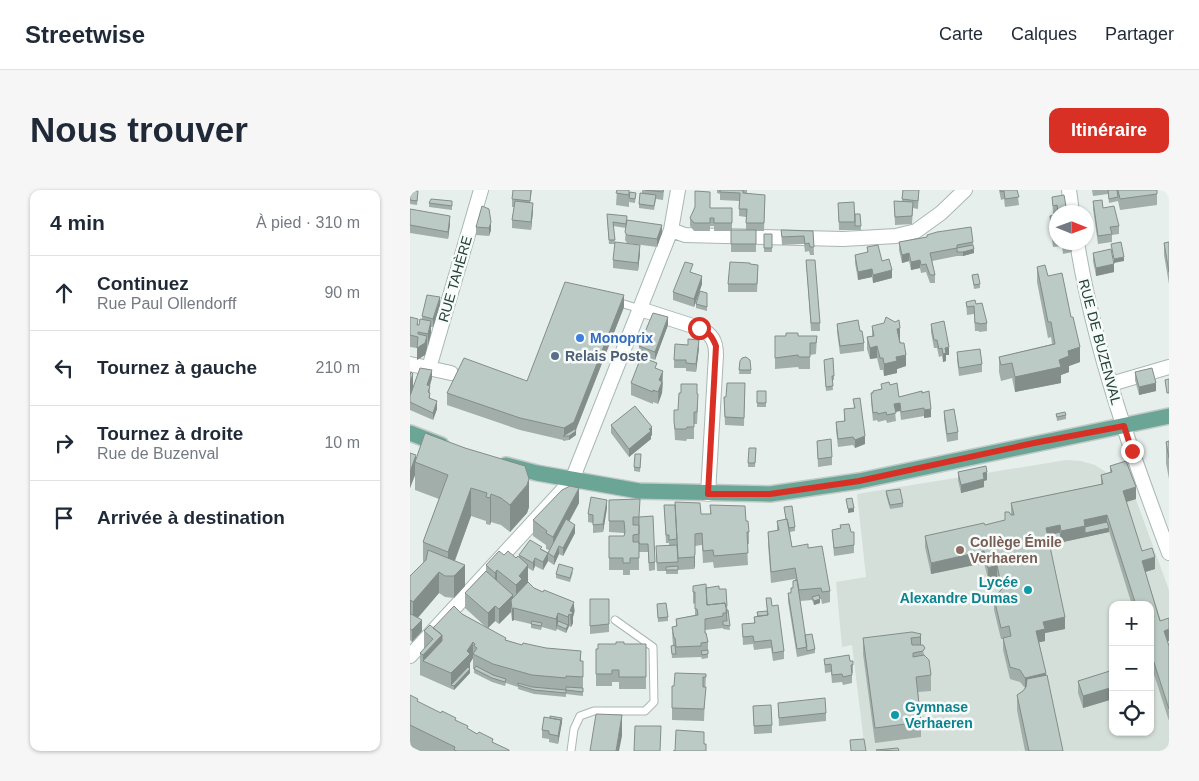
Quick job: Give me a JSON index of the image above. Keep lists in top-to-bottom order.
{
  "streets": {
    "street": ["RUE TAHÈRE", "RUE DE BUZENVAL"]
  },
  "places": [
    "Monoprix",
    "Relais Poste",
    "Collège Émile Verhaeren",
    "Lycée Alexandre Dumas",
    "Gymnase Verhaeren"
  ],
  "north": "right",
  "page": {
    "header": "Streetwise",
    "nav": ["Carte", "Calques", "Partager"],
    "buttons": "Itinéraire",
    "title": "Nous trouver",
    "heading": ["4 min", "À pied · 310 m"],
    "list": [
      ["Continuez", "Rue Paul Ollendorff", "90 m"],
      ["Tournez à gauche", "210 m"],
      ["Tournez à droite", "Rue de Buzenval", "10 m"],
      "Arrivée à destination"
    ],
    "map_buttons": ["+", "−"]
  }
}
